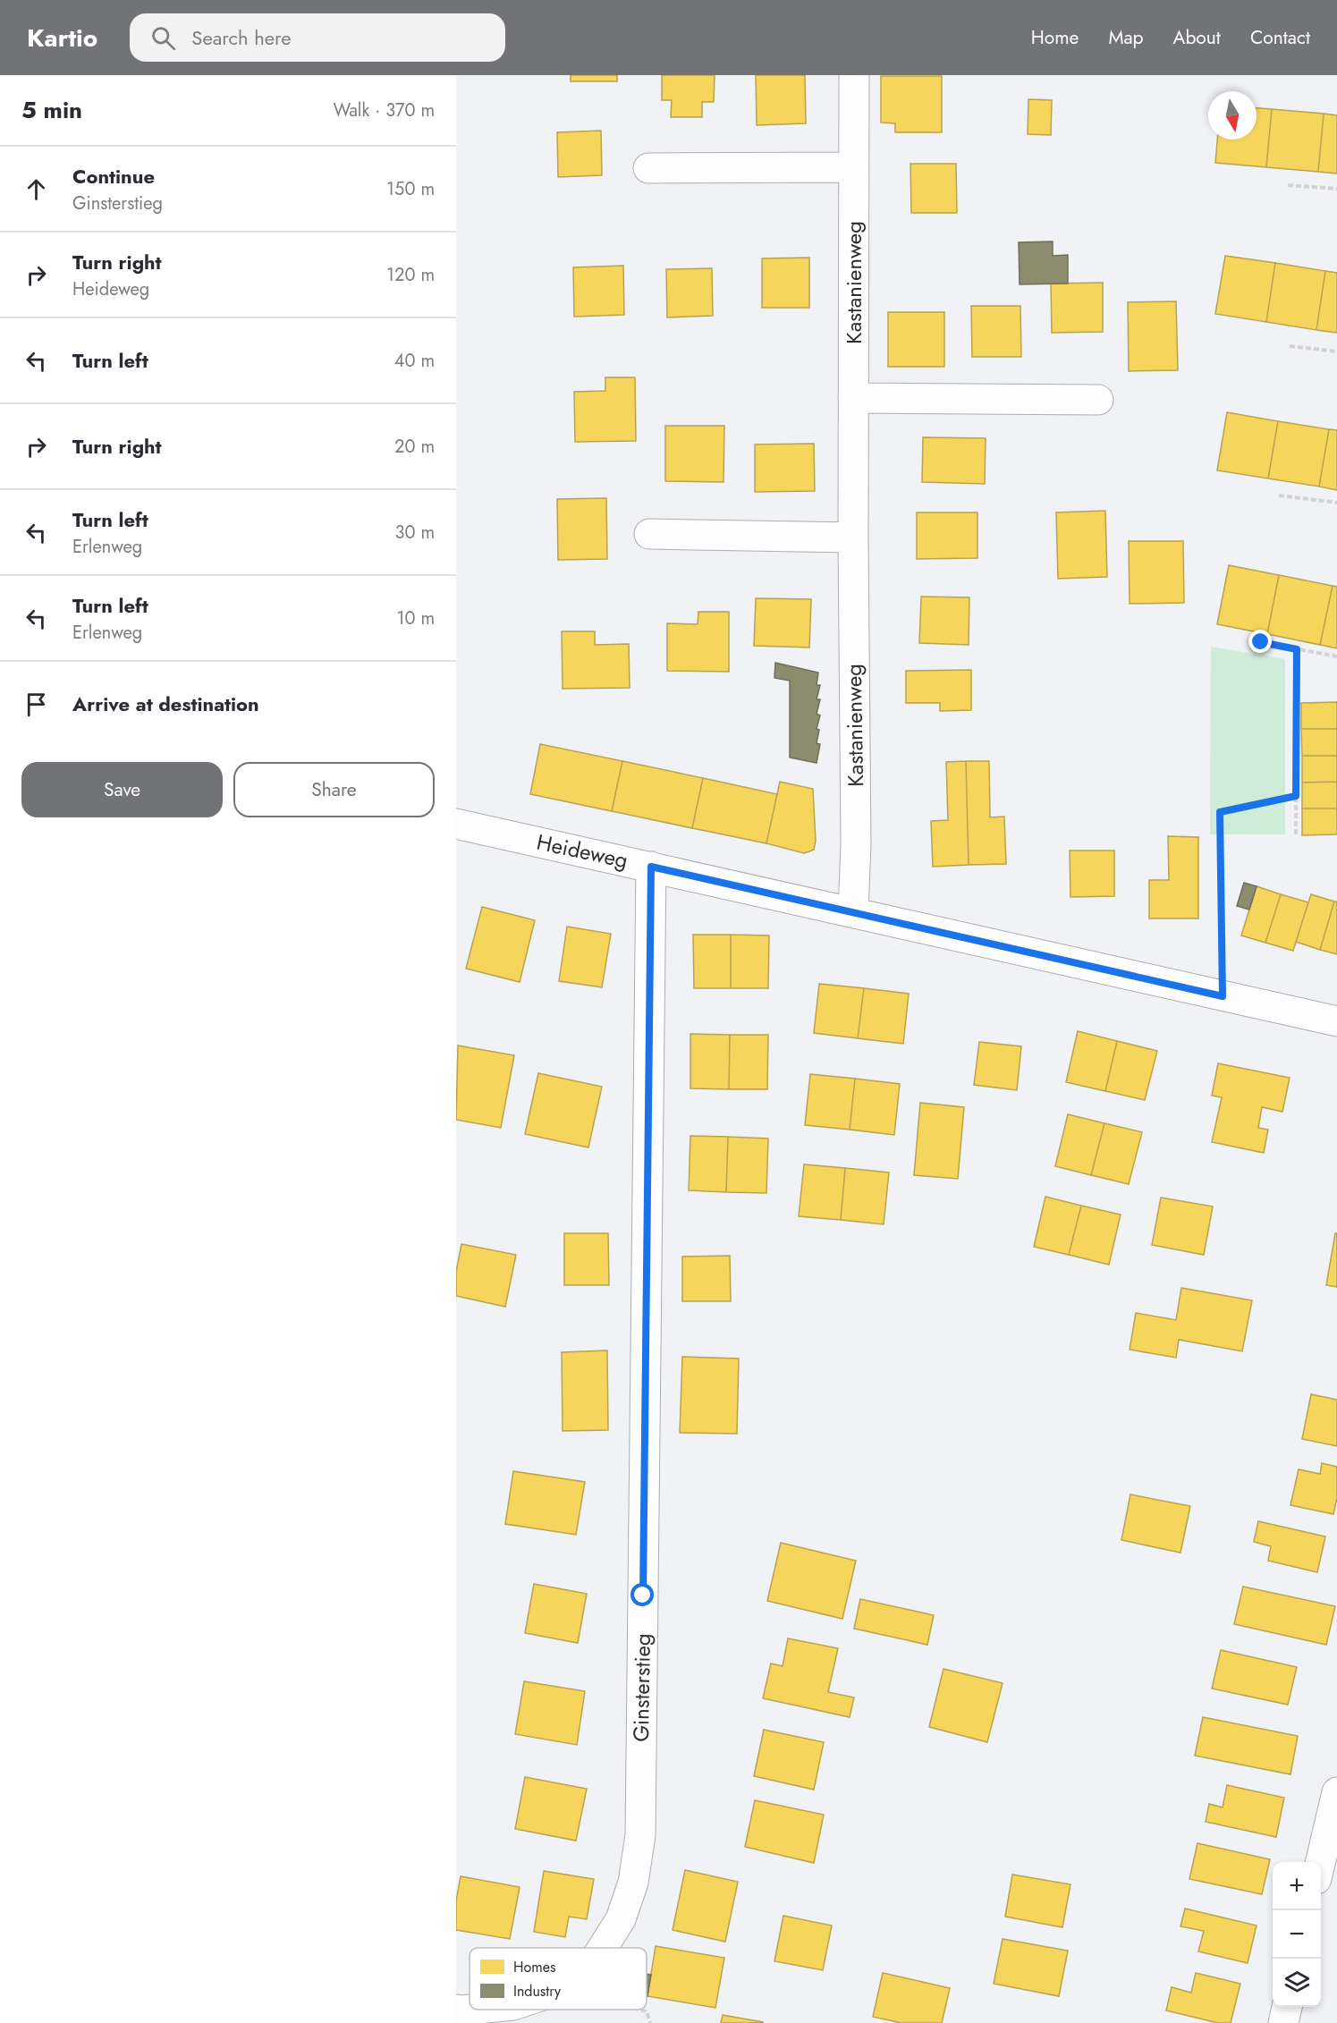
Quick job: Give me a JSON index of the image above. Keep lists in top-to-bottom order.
{
  "streets": {
    "street": ["Kastanienweg", "Heideweg", "Ginsterstieg"]
  },
  "crossings": [
    ["Kastanienweg", "Heideweg"],
    ["Heideweg", "Ginsterstieg"]
  ],
  "legend": ["Homes", "Industry"],
  "north": "bottom",
  "page": {
    "header": "Kartio",
    "search": "Search here",
    "nav": [
      "Home",
      "Map",
      "About",
      "Contact"
    ],
    "heading": ["5 min", "Walk · 370 m"],
    "list": [
      ["Continue", "Ginsterstieg", "150 m"],
      ["Turn right", "Heideweg", "120 m"],
      ["Turn left", "40 m"],
      ["Turn right", "20 m"],
      ["Turn left", "Erlenweg", "30 m"],
      ["Turn left", "Erlenweg", "10 m"],
      "Arrive at destination"
    ],
    "buttons": ["Save", "Share"],
    "map_buttons": ["+", "−"]
  }
}
